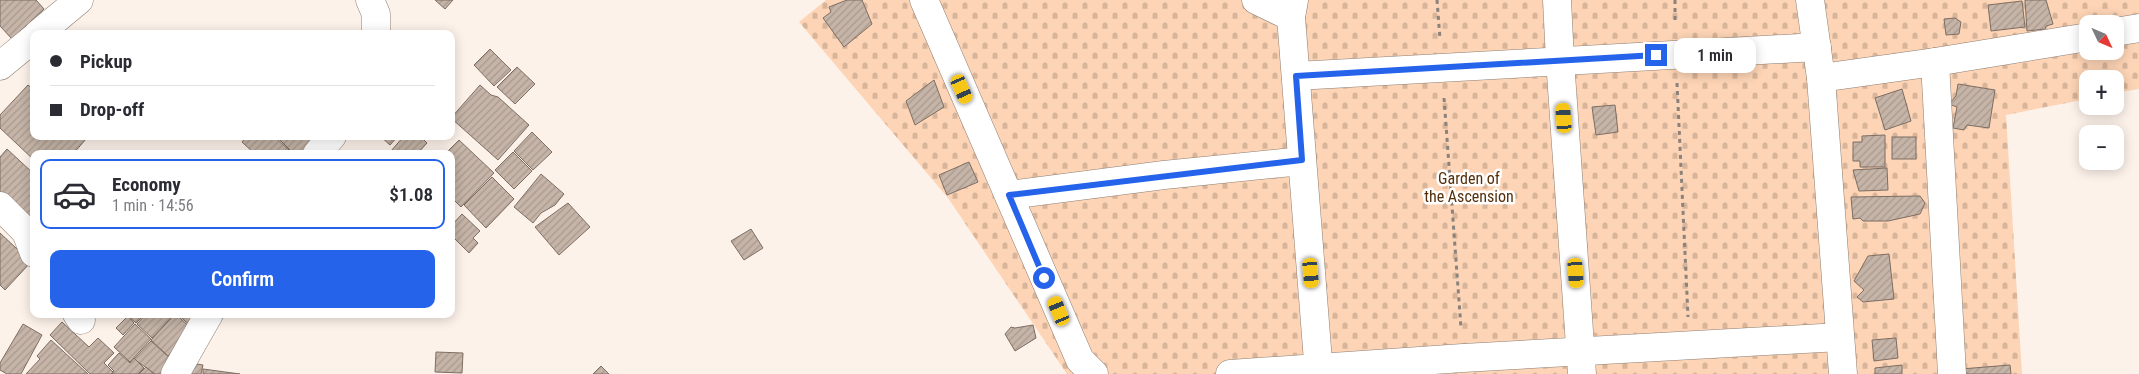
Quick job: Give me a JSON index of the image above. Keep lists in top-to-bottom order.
{
  "parks": ["Garden of the Ascension"],
  "north": "bottom right",
  "page": {
    "map_buttons": ["+", "−"],
    "banner": ["Pickup", "Drop-off"],
    "bubble": "1 min",
    "list": [
      {
        "name": "Economy",
        "note": "1 min · 14:56",
        "value": "$1.08"
      }
    ],
    "buttons": "Confirm"
  }
}
